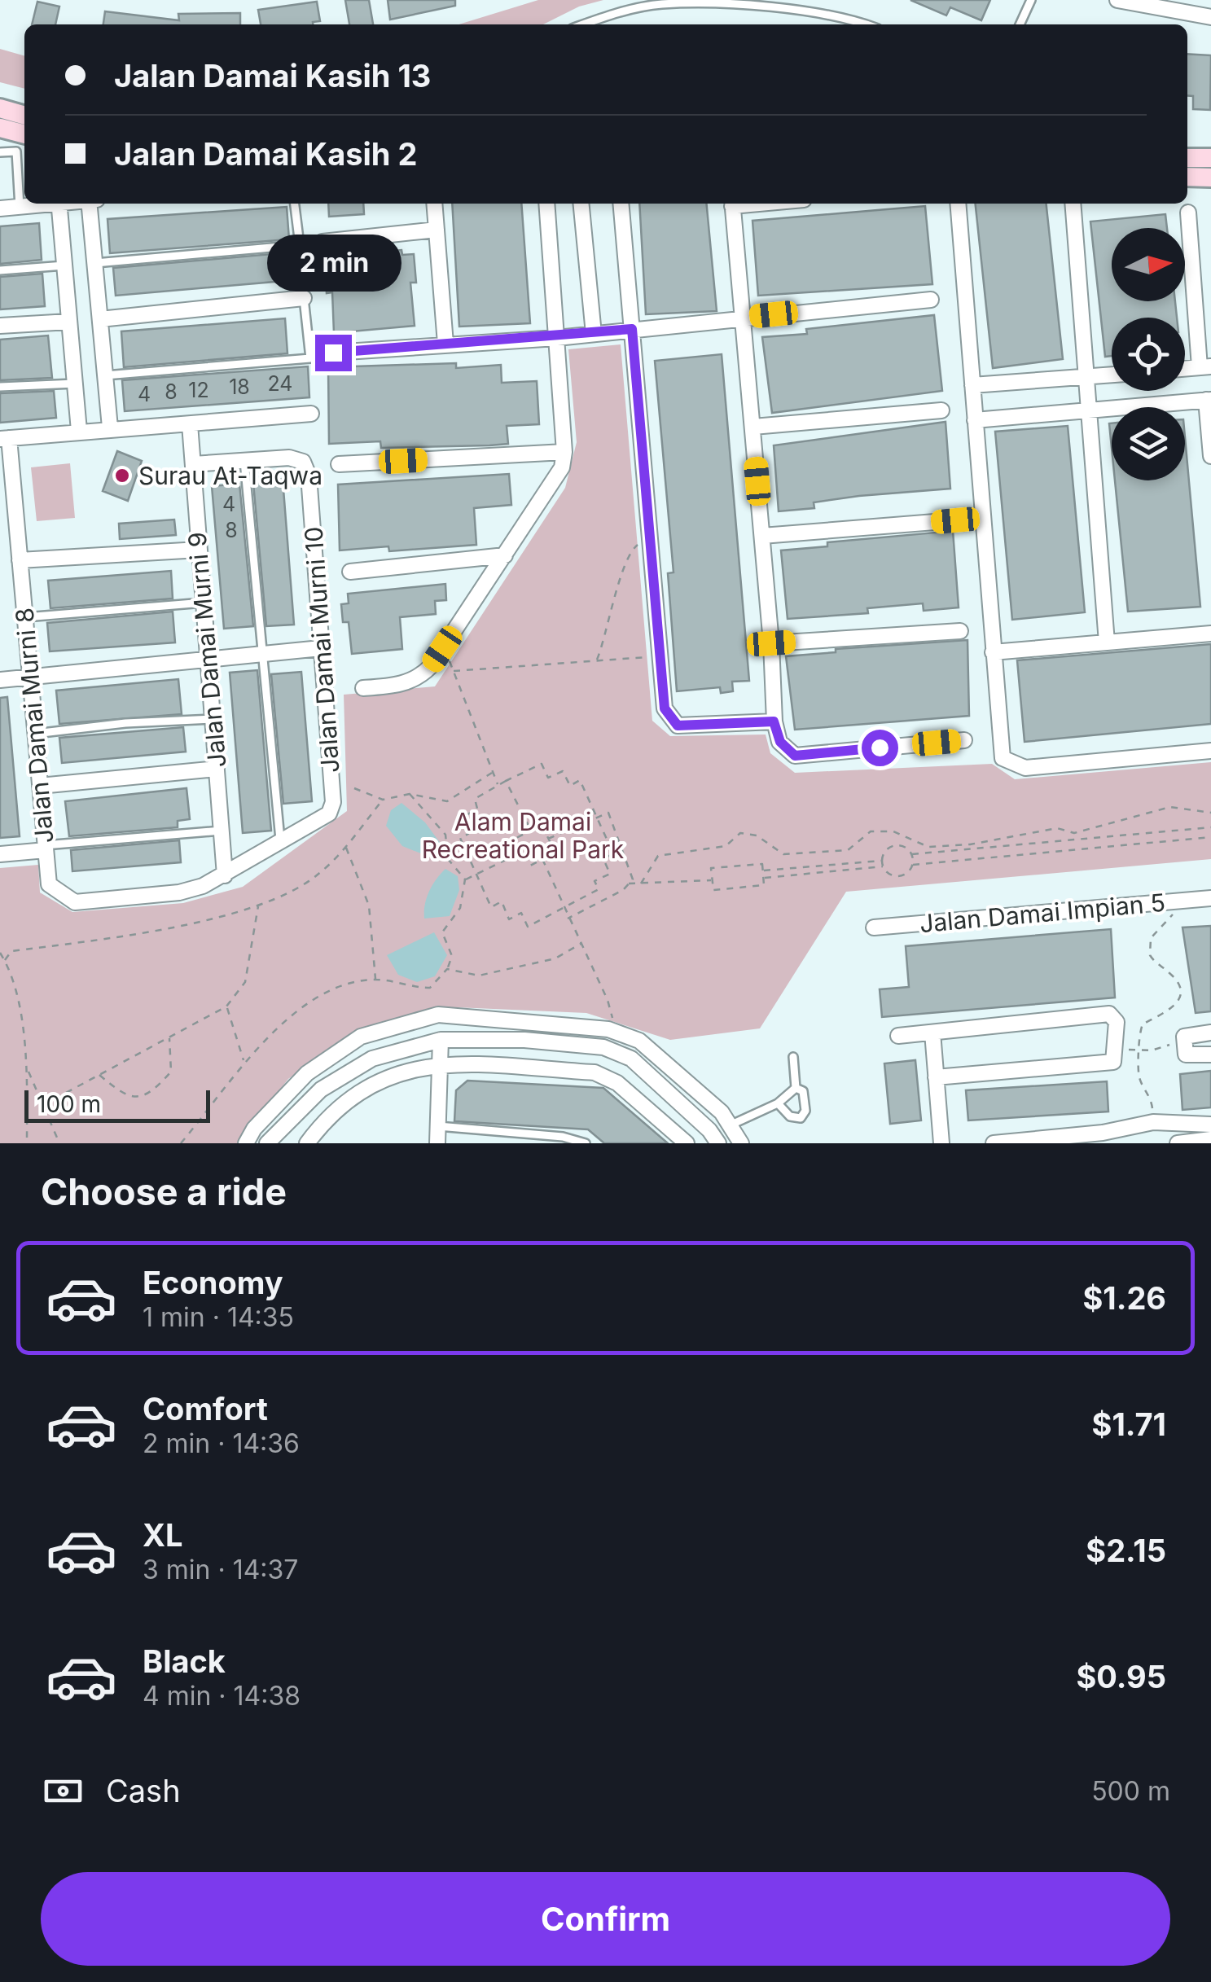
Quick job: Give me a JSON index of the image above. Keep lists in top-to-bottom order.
{
  "streets": {
    "street": [
      "Jalan Damai Murni 9",
      "Jalan Damai Murni 10",
      "Jalan Damai Murni 8",
      "Jalan Damai Impian 5"
    ]
  },
  "crossings": [
    ["Jalan Damai Murni 9", "Jalan Damai Murni 10"],
    ["Jalan Damai Murni 9", "Jalan Damai Murni 8"]
  ],
  "parks": ["Alam Damai Recreational Park"],
  "places": ["Surau At-Taqwa"],
  "house_numbers": [
    "24",
    "18",
    "12",
    "8",
    "4",
    "4",
    "8"
  ],
  "scale_bar": "100 m",
  "north": "right",
  "page": {
    "banner": ["Jalan Damai Kasih 13", "Jalan Damai Kasih 2"],
    "bubble": "2 min",
    "scale": "100 m",
    "heading": "Choose a ride",
    "list": [
      {
        "name": "Economy",
        "note": "1 min · 14:35",
        "value": "$1.26"
      },
      {
        "name": "Comfort",
        "note": "2 min · 14:36",
        "value": "$1.71"
      },
      {
        "name": "XL",
        "note": "3 min · 14:37",
        "value": "$2.15"
      },
      {
        "name": "Black",
        "note": "4 min · 14:38",
        "value": "$0.95"
      }
    ],
    "pay": ["Cash", "500 m"],
    "buttons": "Confirm"
  }
}
